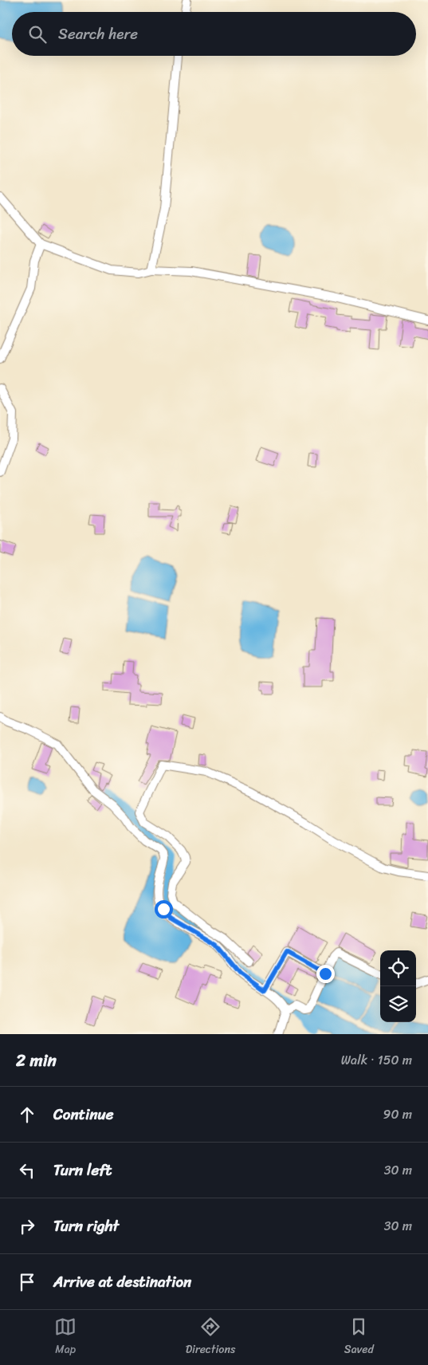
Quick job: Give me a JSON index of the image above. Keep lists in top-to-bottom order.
{
  "page": {
    "search": "Search here",
    "heading": ["2 min", "Walk · 150 m"],
    "list": [
      ["Continue", "90 m"],
      ["Turn left", "30 m"],
      ["Turn right", "30 m"],
      "Arrive at destination"
    ],
    "nav": ["Map", "Directions", "Saved"]
  }
}
